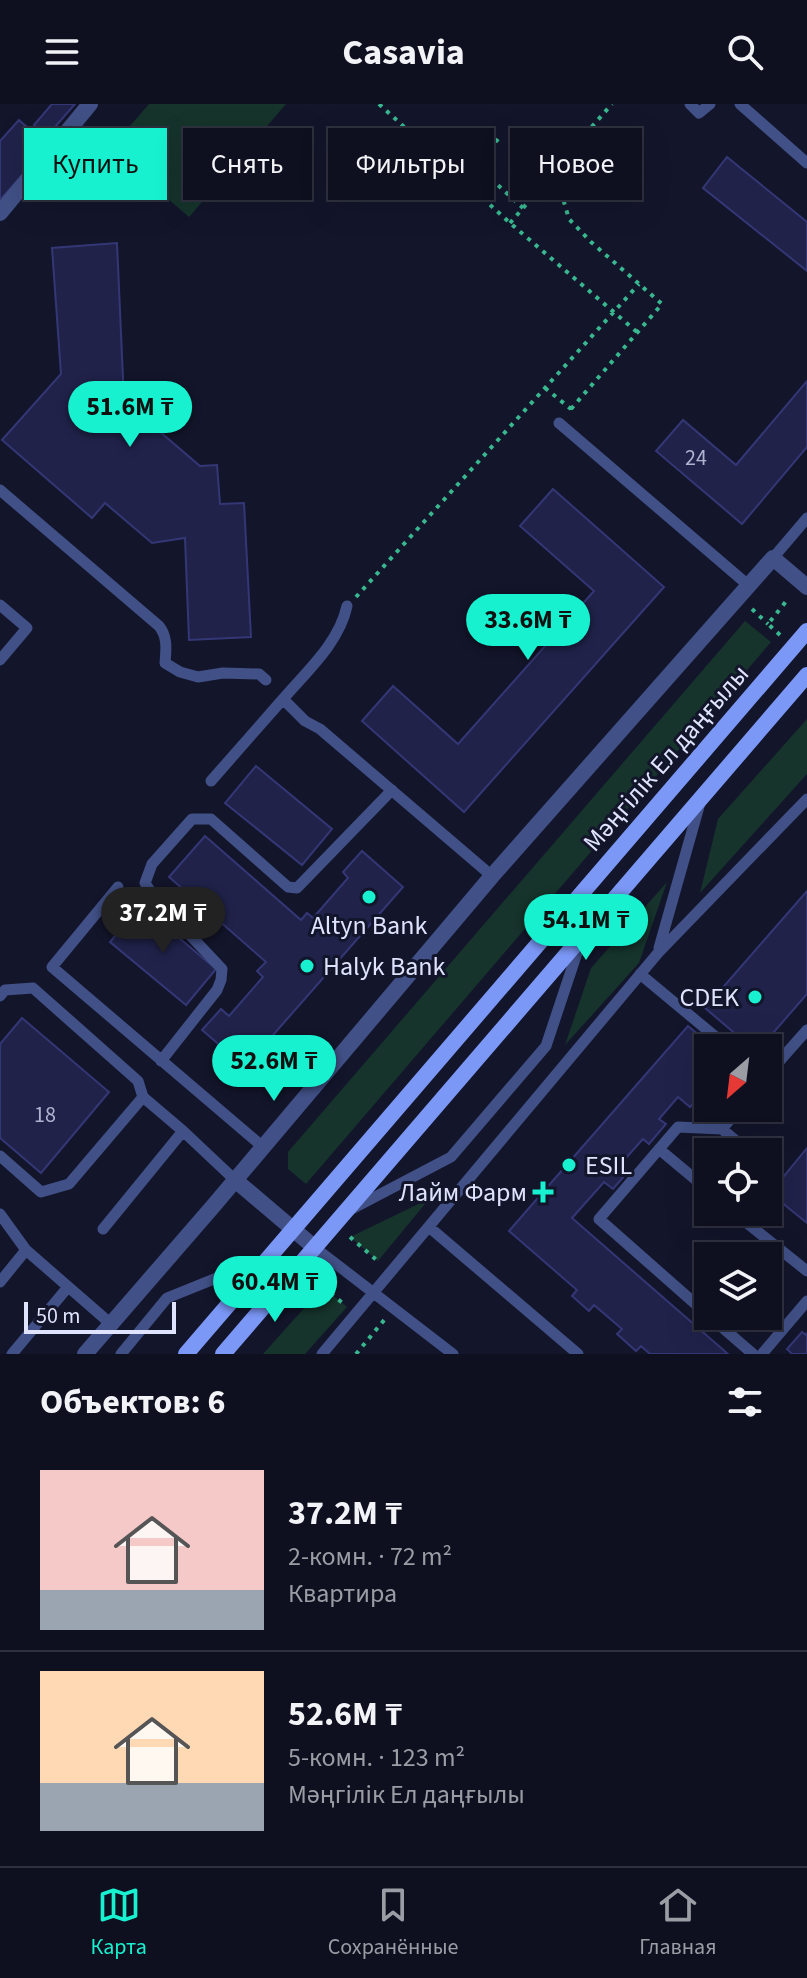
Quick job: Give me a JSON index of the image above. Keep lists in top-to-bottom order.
{
  "streets": {
    "main road": ["Мәңгілік Ел даңғылы"]
  },
  "places": {
    "other": [
      "Altyn Bank",
      "Halyk Bank",
      "CDEK",
      "ESIL"
    ],
    "health": ["Лайм Фарм"]
  },
  "house_numbers": ["24", "18"],
  "scale_bar": "50 m",
  "north": "bottom left",
  "page": {
    "header": "Casavia",
    "chip": [
      "Купить",
      "Снять",
      "Фильтры",
      "Новое"
    ],
    "price": [
      "51.6M ₸",
      "33.6M ₸",
      "37.2M ₸",
      "54.1M ₸",
      "52.6M ₸",
      "60.4M ₸"
    ],
    "scale": "50 m",
    "heading": "Объектов: 6",
    "list": [
      {
        "name": "37.2M ₸",
        "note": "2-комн. · 72 m² · Квартира"
      },
      {
        "name": "52.6M ₸",
        "note": "5-комн. · 123 m² · Мәңгілік Ел даңғылы"
      }
    ],
    "tabs": ["Карта", "Сохранённые", "Главная"]
  }
}
